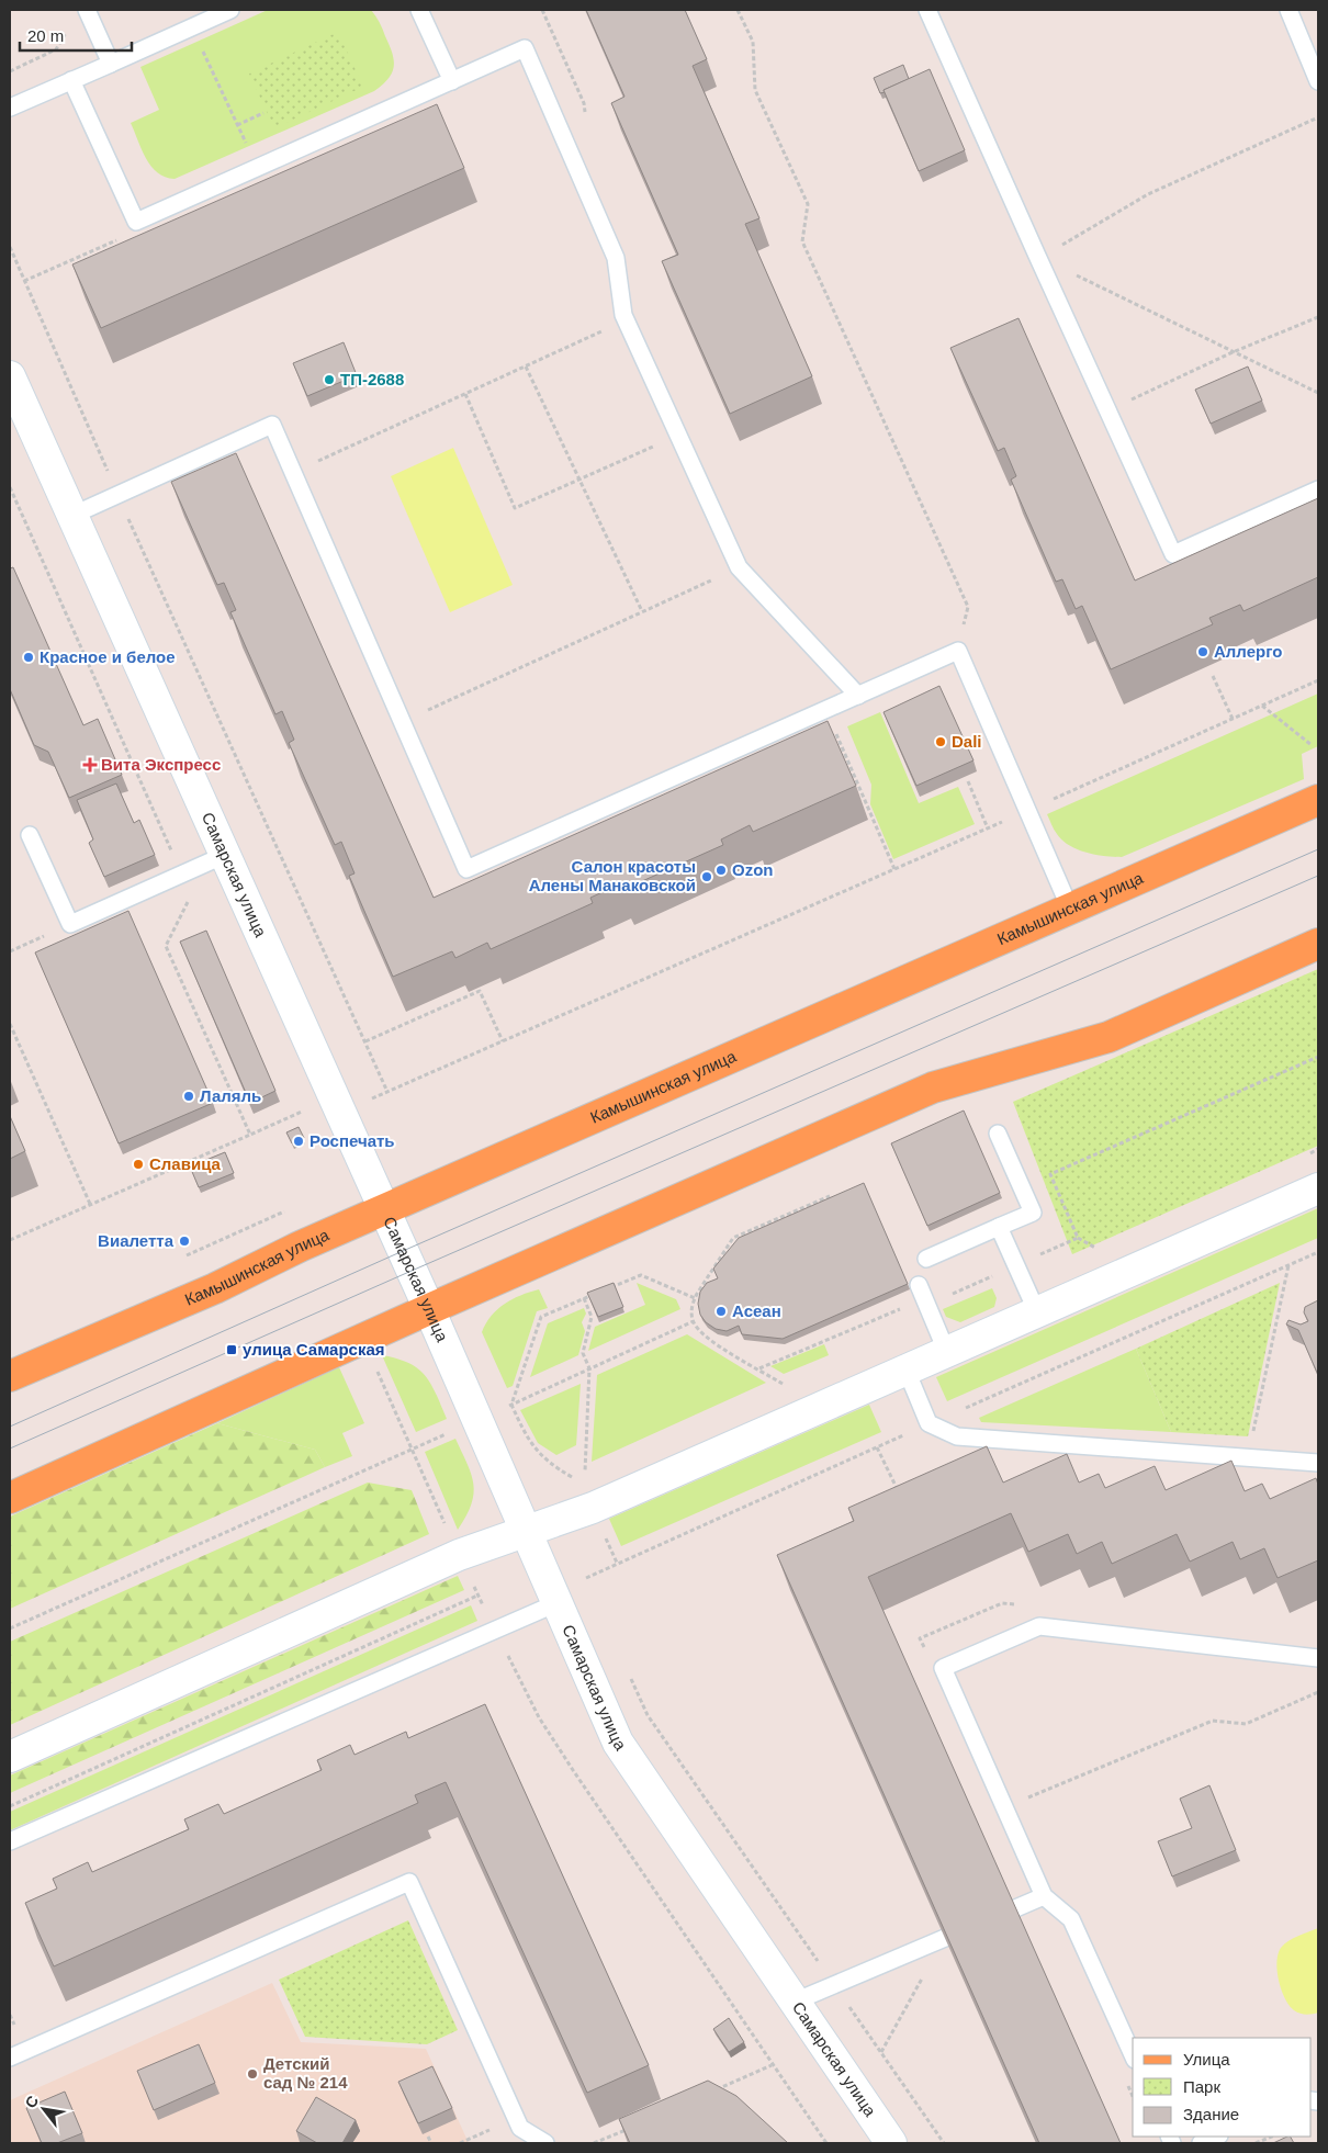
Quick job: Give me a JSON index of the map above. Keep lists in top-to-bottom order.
{
  "streets": {
    "main road": ["Камышинская улица"],
    "street": ["Самарская улица"]
  },
  "crossings": [
    ["Самарская улица", "Камышинская улица"]
  ],
  "places": {
    "other": [
      "ТП-2688",
      "Аллерго",
      "Красное и белое",
      "Dali",
      "Ozon",
      "Салон красоты Алены Манаковской",
      "Лаляль",
      "Роспечать",
      "Славица",
      "Виалетта",
      "Асеан",
      "Детский сад № 214"
    ],
    "health": ["Вита Экспресс"],
    "transit": ["улица Самарская"]
  },
  "legend": ["Улица", "Парк", "Здание"],
  "scale_bar": "20 m",
  "north": "top left"
}
